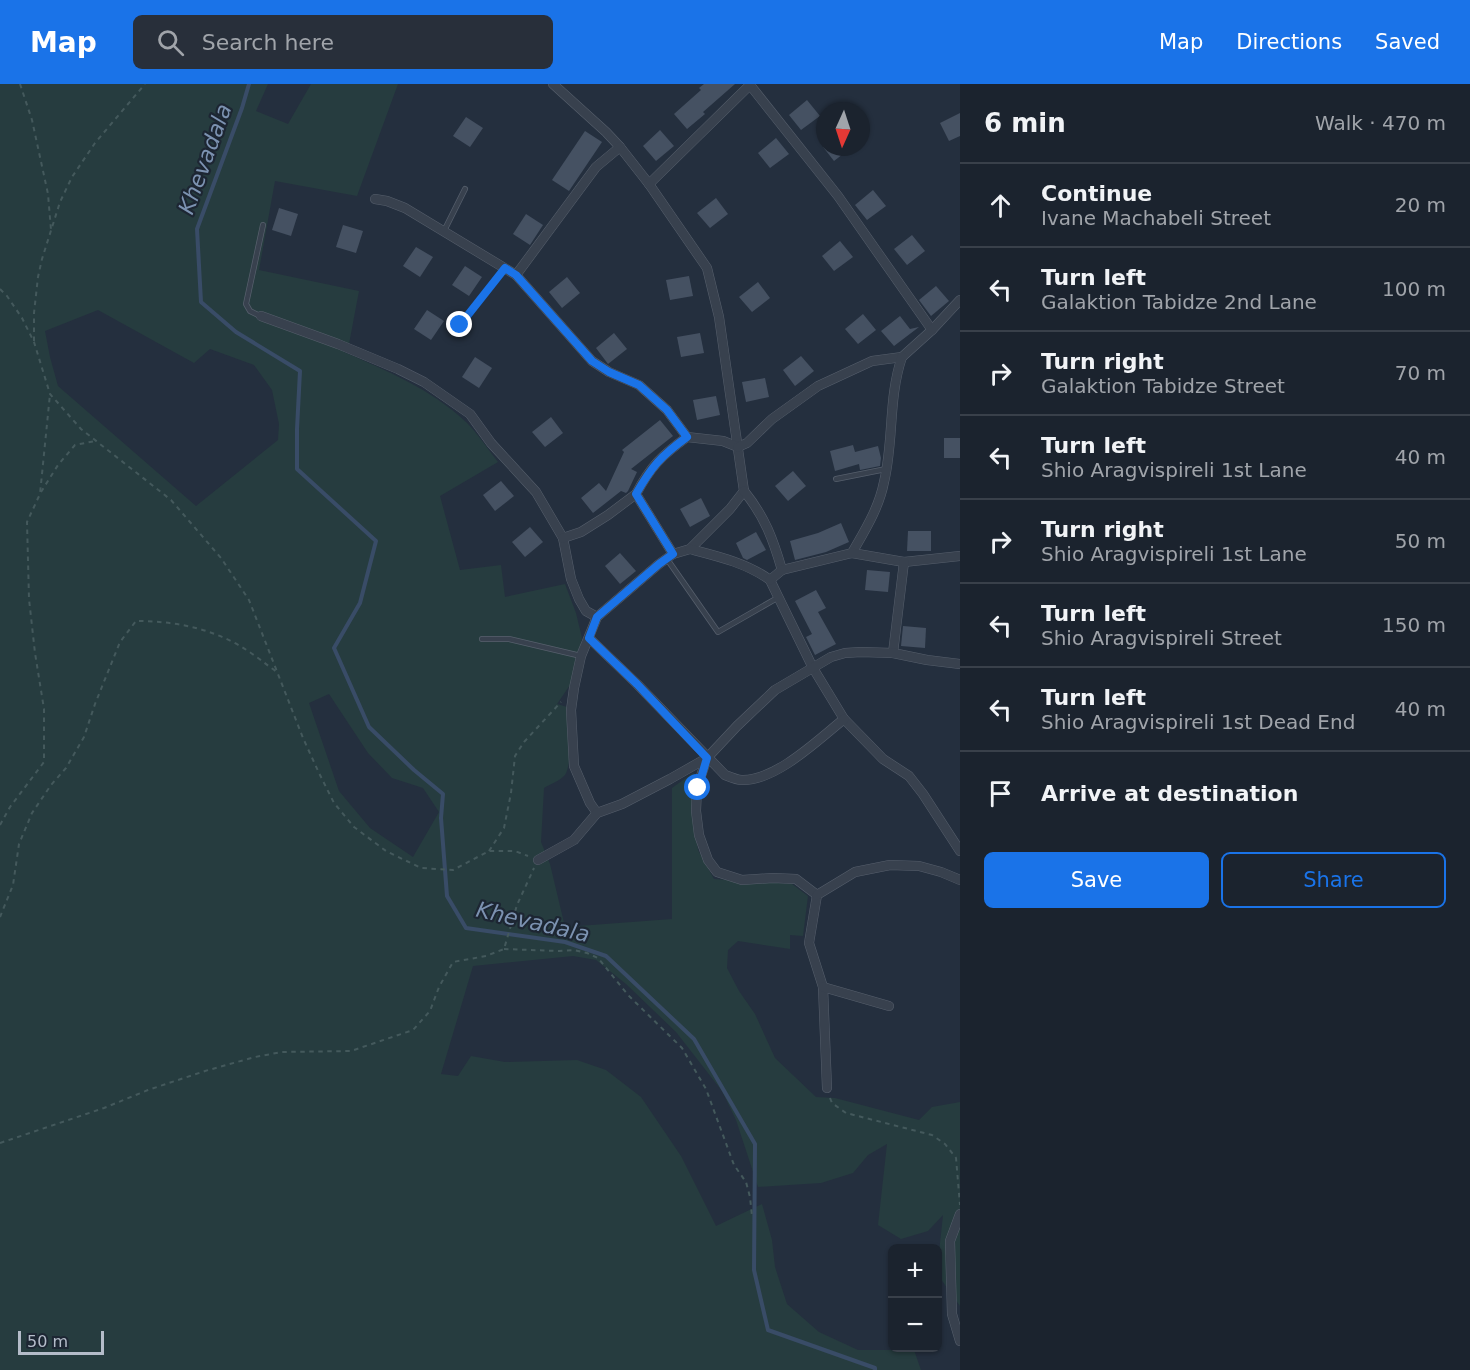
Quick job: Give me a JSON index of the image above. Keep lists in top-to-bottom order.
{
  "water": ["Khevadala"],
  "scale_bar": "50 m",
  "north": "bottom",
  "page": {
    "header": "Map",
    "search": "Search here",
    "nav": ["Map", "Directions", "Saved"],
    "heading": ["6 min", "Walk · 470 m"],
    "list": [
      ["Continue", "Ivane Machabeli Street", "20 m"],
      ["Turn left", "Galaktion Tabidze 2nd Lane", "100 m"],
      ["Turn right", "Galaktion Tabidze Street", "70 m"],
      ["Turn left", "Shio Aragvispireli 1st Lane", "40 m"],
      ["Turn right", "Shio Aragvispireli 1st Lane", "50 m"],
      ["Turn left", "Shio Aragvispireli Street", "150 m"],
      ["Turn left", "Shio Aragvispireli 1st Dead End", "40 m"],
      "Arrive at destination"
    ],
    "buttons": ["Save", "Share"],
    "map_buttons": ["+", "−"],
    "scale": "50 m"
  }
}
